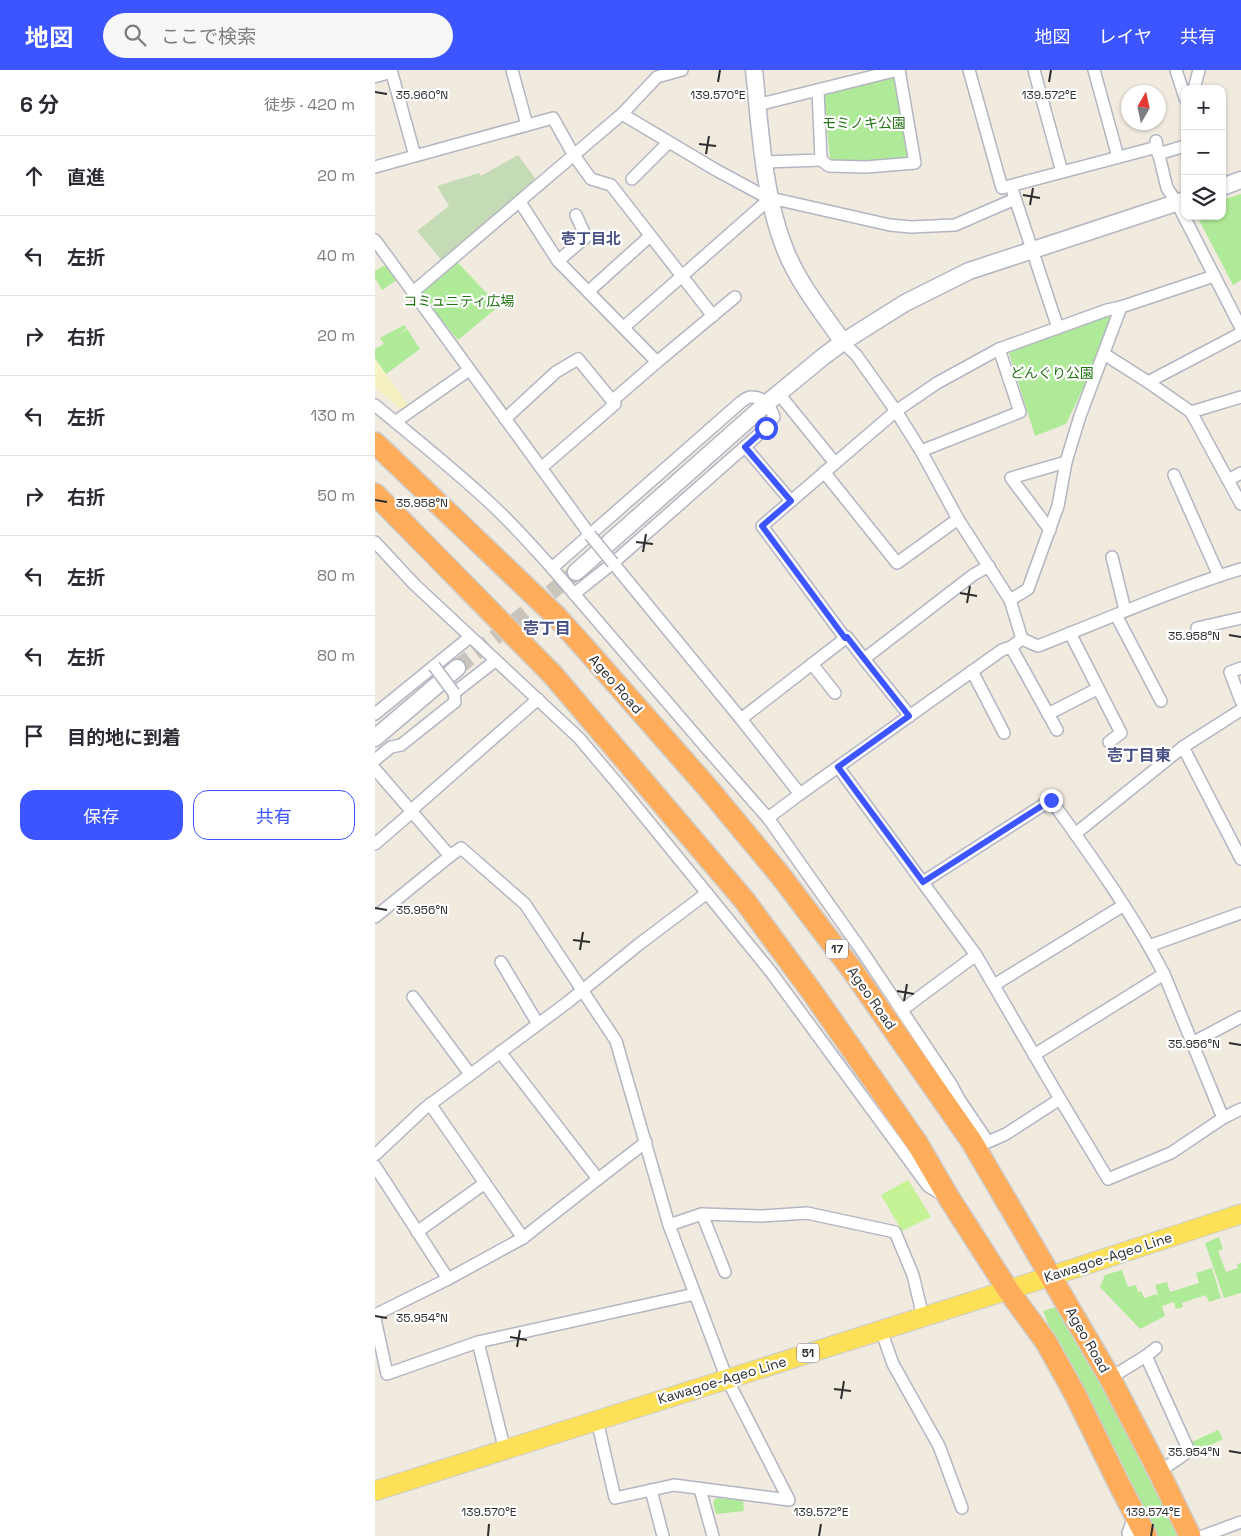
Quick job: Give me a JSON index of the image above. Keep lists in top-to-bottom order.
{
  "streets": {
    "highway": ["Ageo Road", "17"],
    "main road": ["Kawagoe-Ageo Line", "51"]
  },
  "crossings": [
    ["Ageo Road", "Kawagoe-Ageo Line"]
  ],
  "districts": ["壱丁目北", "壱丁目", "壱丁目東"],
  "parks": ["モミノキ公園", "コミュニティ広場", "どんぐり公園"],
  "north": "top",
  "page": {
    "header": "地図",
    "search": "ここで検索",
    "nav": ["地図", "レイヤ", "共有"],
    "heading": ["6 分", "徒歩 · 420 m"],
    "map_buttons": ["+", "−"],
    "list": [
      ["直進", "20 m"],
      ["左折", "40 m"],
      ["右折", "20 m"],
      ["左折", "130 m"],
      ["右折", "50 m"],
      ["左折", "80 m"],
      ["左折", "80 m"],
      "目的地に到着"
    ],
    "buttons": ["保存", "共有"]
  },
  "coordinates": [
    "35.960°N",
    "139.570°E",
    "139.572°E",
    "35.958°N",
    "35.956°N",
    "35.954°N",
    "139.574°E"
  ]
}
